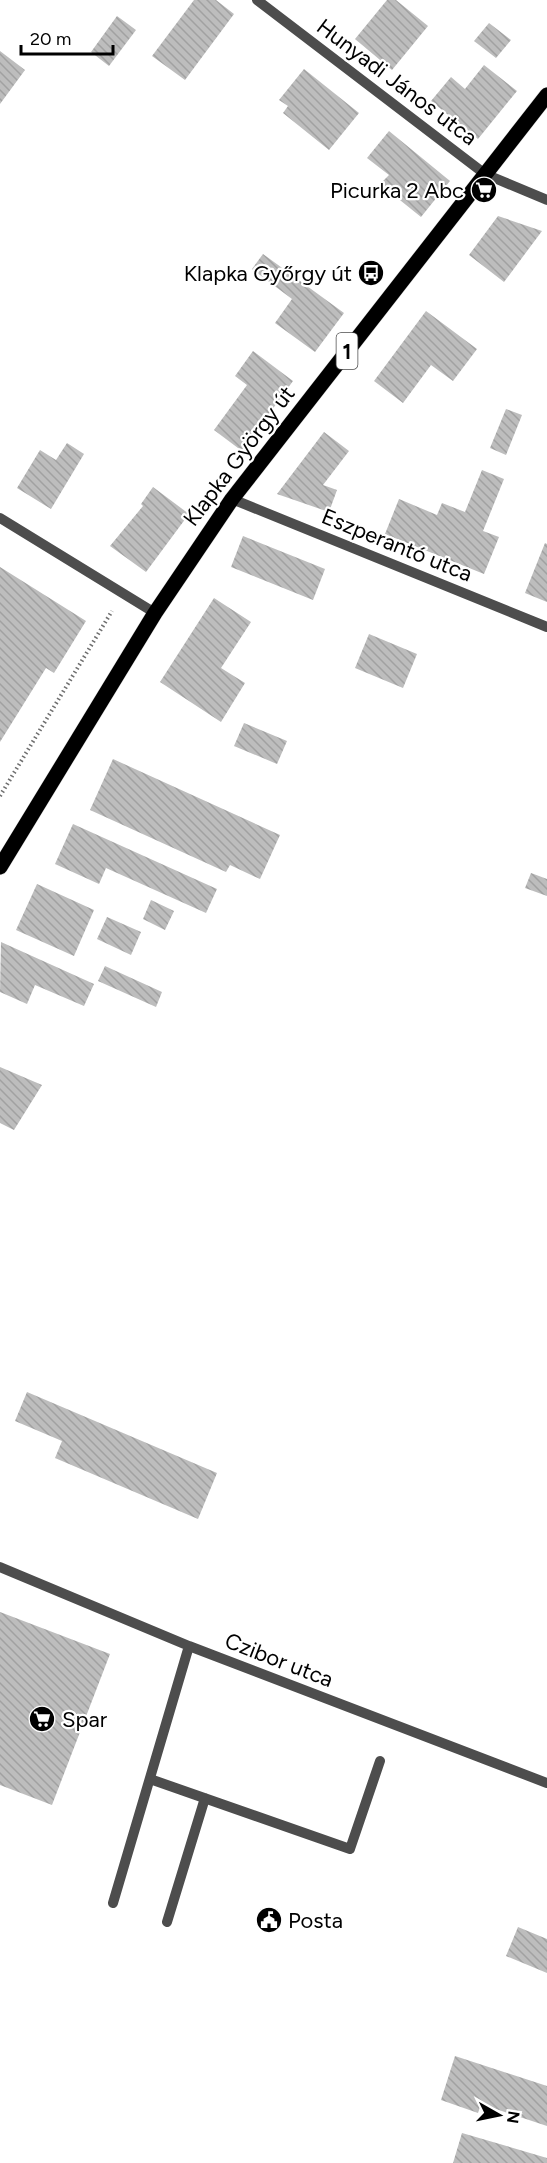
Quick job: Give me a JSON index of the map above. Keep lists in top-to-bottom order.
{
  "streets": {
    "main road": ["1", "Klapka György út"],
    "street": ["Hunyadi János utca", "Eszperantó utca", "Czibor utca"]
  },
  "crossings": [
    ["Hunyadi János utca", "Klapka György út"],
    ["Klapka György út", "Eszperantó utca"]
  ],
  "places": {
    "supermarket": ["Picurka 2 Abc", "Spar"],
    "bus stop": ["Klapka Győrgy út"],
    "public building": ["Posta"]
  },
  "scale_bar": "20 m",
  "north": "right"
}
